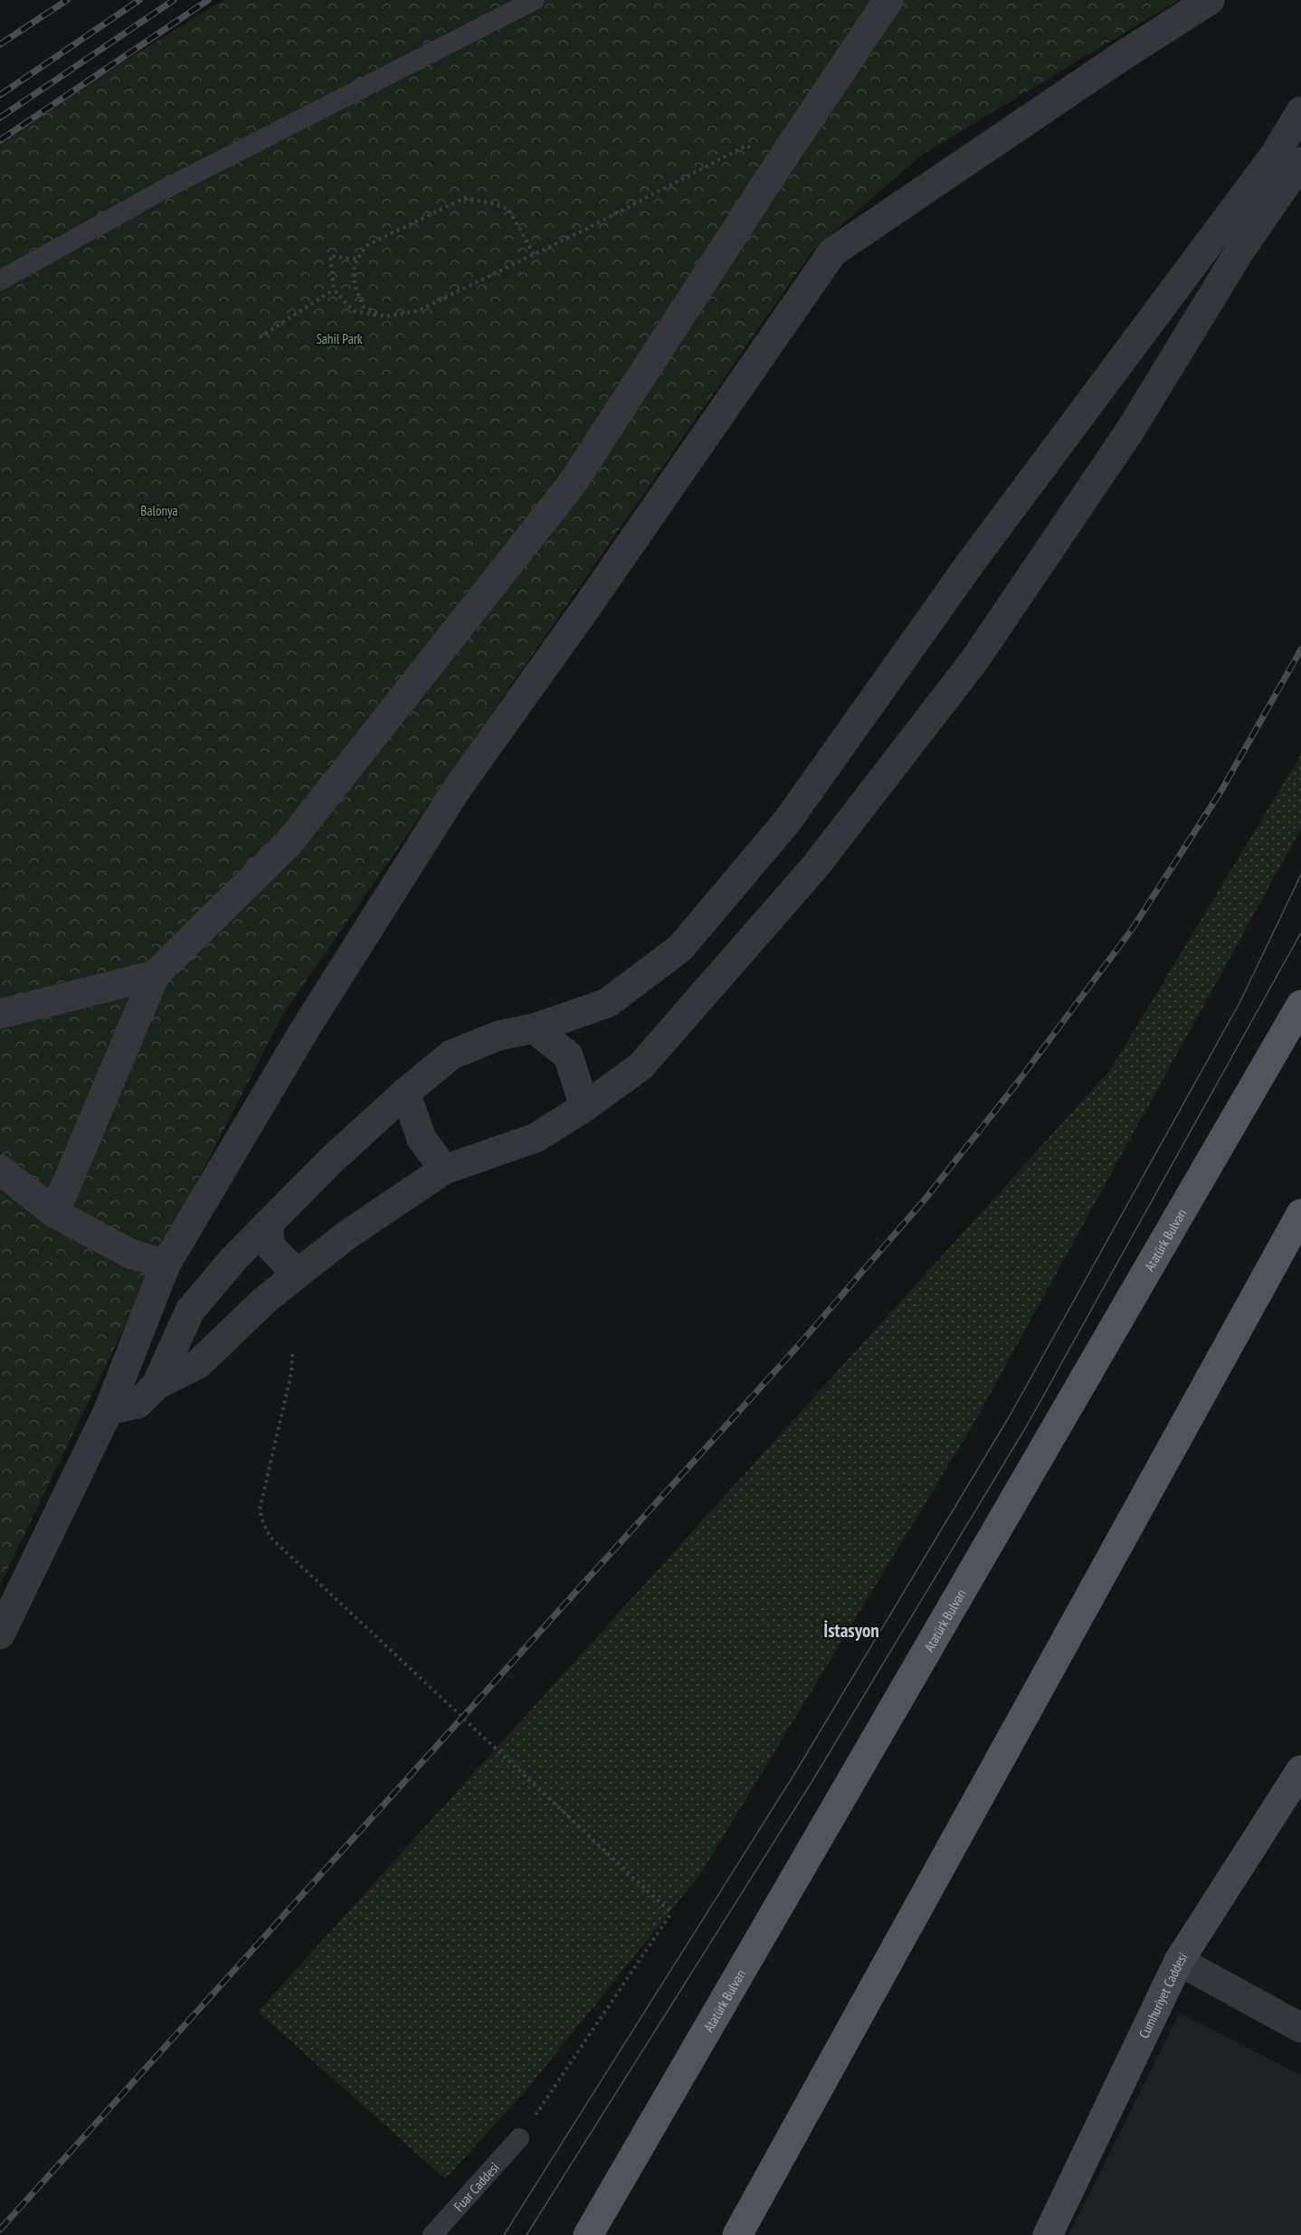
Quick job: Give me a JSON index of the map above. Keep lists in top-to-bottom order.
{
  "streets": {
    "main road": ["Atatürk Bulvarı", "Cumhuriyet Caddesi"],
    "lane": ["Fuar Caddesi"]
  },
  "districts": ["İstasyon"],
  "parks": ["Sahil Park", "Balonya"]
}
